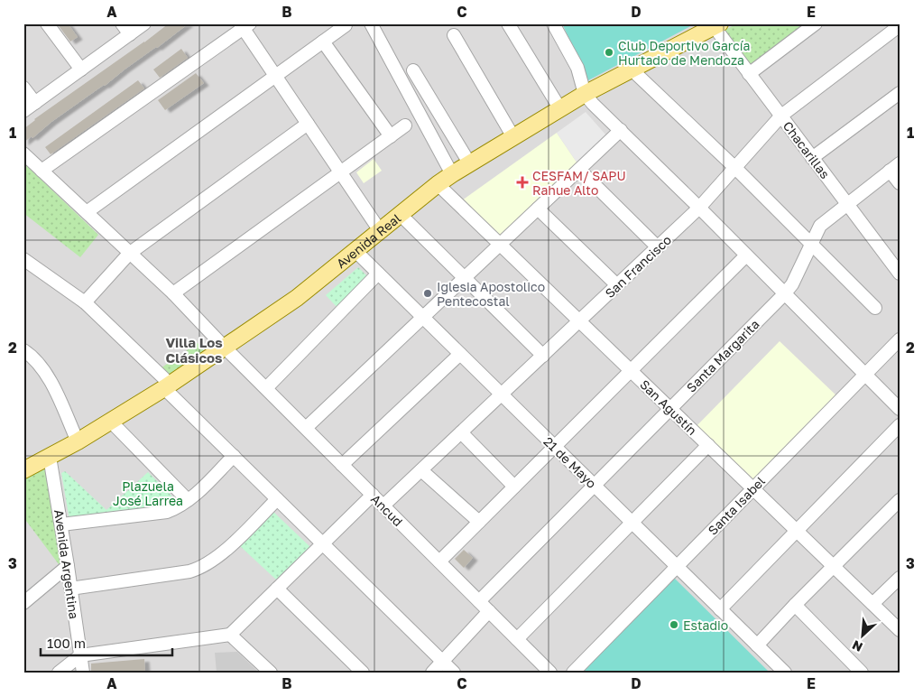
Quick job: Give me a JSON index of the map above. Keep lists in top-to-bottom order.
{
  "streets": {
    "main road": ["Avenida Real"],
    "street": [
      "Chacarillas",
      "San Francisco",
      "Santa Margarita",
      "San Agustín",
      "21 de Mayo",
      "Santa Isabel",
      "Ancud",
      "Avenida Argentina"
    ]
  },
  "crossings": [
    ["Chacarillas", "Avenida Real"],
    ["Chacarillas", "San Francisco"],
    ["Chacarillas", "Santa Margarita"],
    ["Avenida Real", "San Agustín"],
    ["Avenida Real", "21 de Mayo"],
    ["Avenida Real", "Ancud"],
    ["Avenida Real", "Avenida Argentina"],
    ["San Francisco", "San Agustín"],
    ["San Francisco", "21 de Mayo"],
    ["San Francisco", "Ancud"],
    ["Santa Margarita", "San Agustín"],
    ["Santa Margarita", "21 de Mayo"],
    ["Santa Margarita", "Ancud"],
    ["San Agustín", "Santa Isabel"],
    ["21 de Mayo", "Santa Isabel"]
  ],
  "districts": ["Villa Los Clásicos"],
  "parks": ["Plazuela José Larrea"],
  "places": {
    "other": ["Club Deportivo García Hurtado de Mendoza", "Iglesia Apostolico Pentecostal", "Estadio"],
    "health": ["CESFAM/ SAPU Rahue Alto"]
  },
  "scale_bar": "100 m",
  "north": "bottom left",
  "grid": {
    "columns": [
      "A",
      "B",
      "C",
      "D",
      "E"
    ],
    "rows": ["1", "2", "3"]
  }
}
